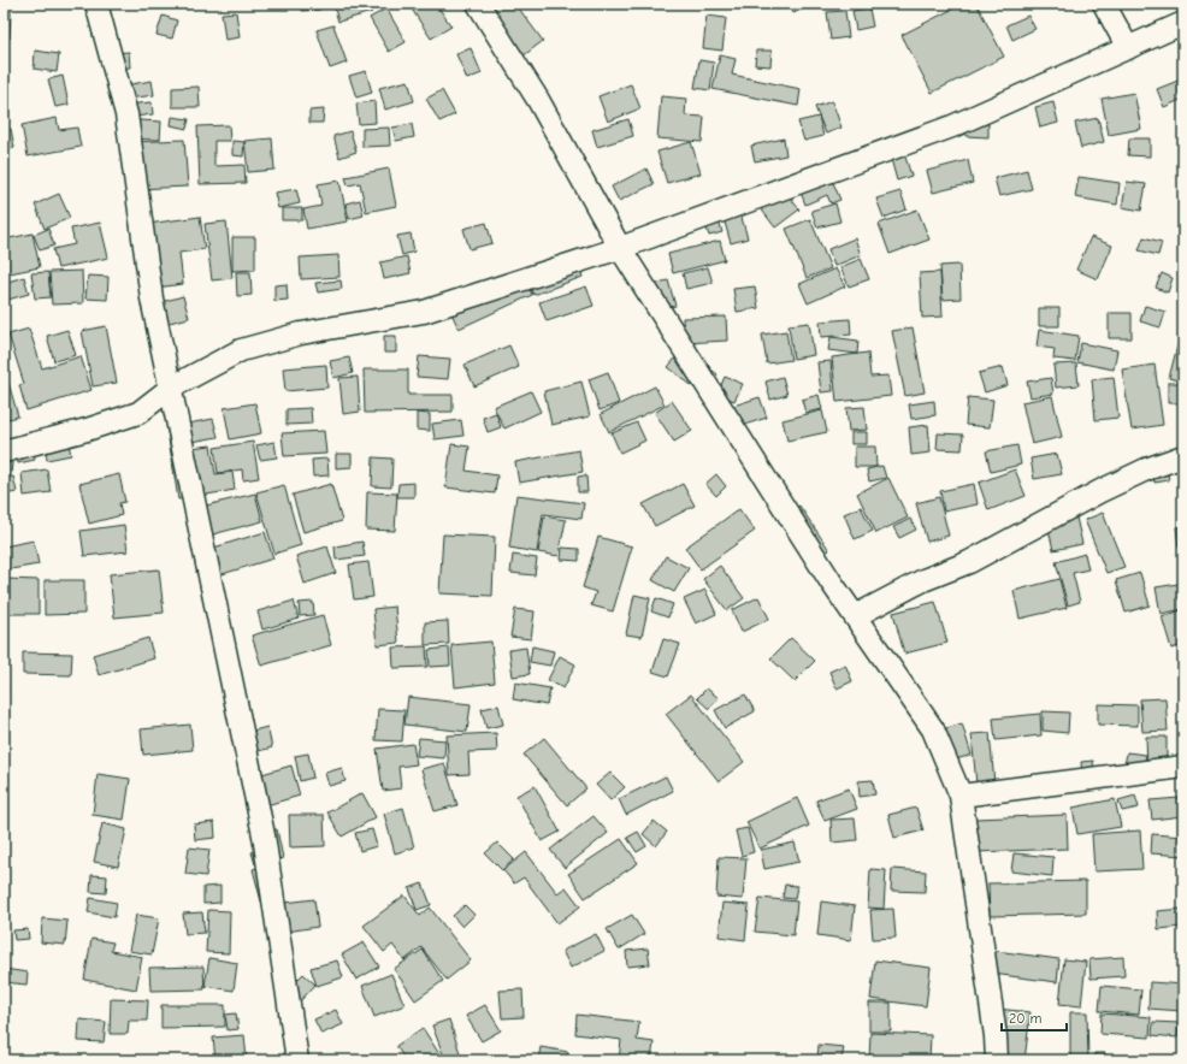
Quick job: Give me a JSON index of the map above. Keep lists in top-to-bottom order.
{
  "scale_bar": "20 m"
}
